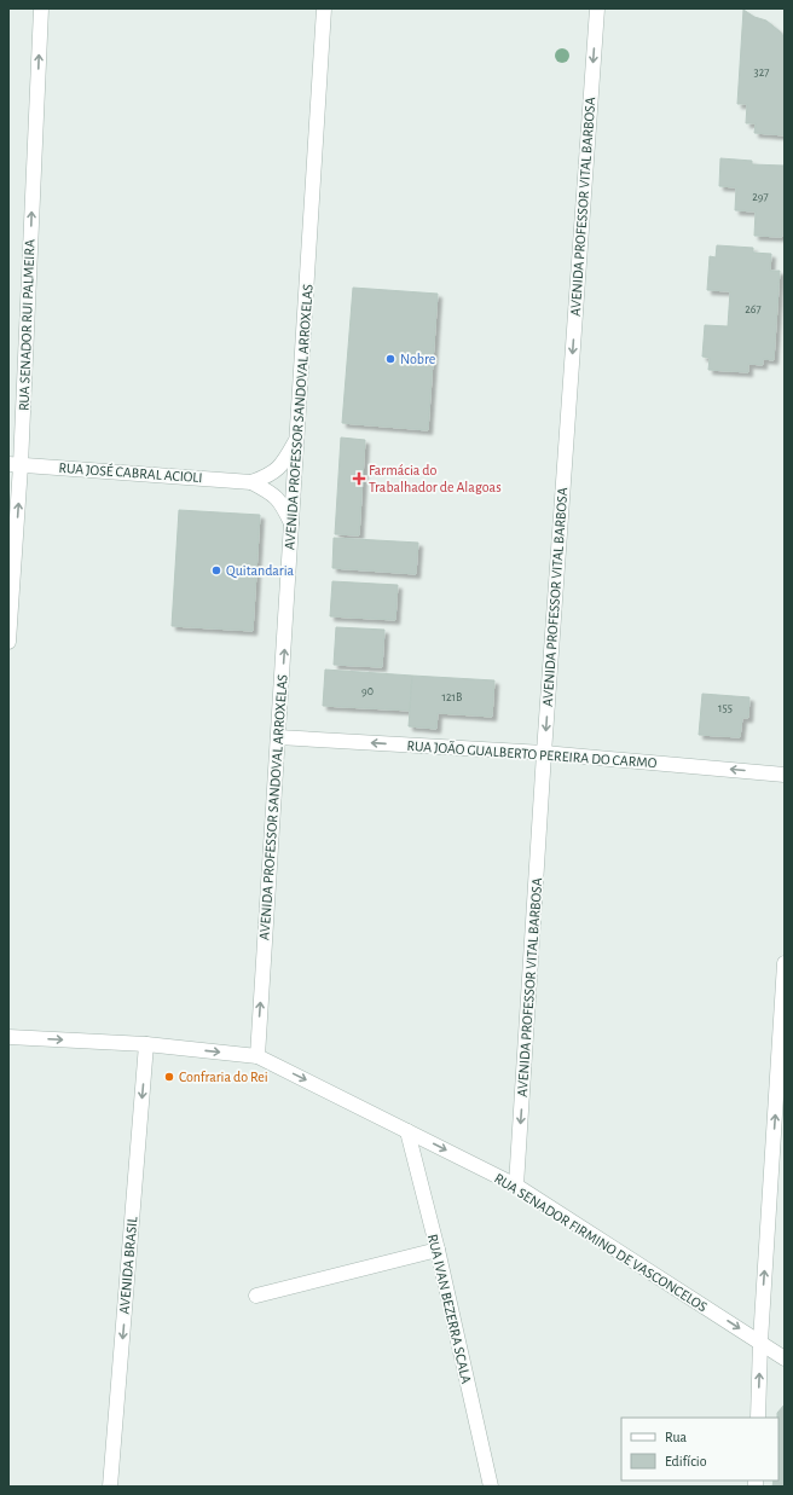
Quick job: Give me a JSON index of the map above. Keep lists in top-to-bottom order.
{
  "streets": {
    "street": [
      "AVENIDA PROFESSOR VITAL BARBOSA",
      "RUA SENADOR RUI PALMEIRA",
      "AVENIDA PROFESSOR SANDOVAL ARROXELAS",
      "RUA JOSÉ CABRAL ACIOLI",
      "RUA JOÃO GUALBERTO PEREIRA DO CARMO",
      "RUA SENADOR FIRMINO DE VASCONCELOS",
      "AVENIDA BRASIL",
      "RUA IVAN BEZERRA SCALA"
    ]
  },
  "crossings": [
    ["AVENIDA PROFESSOR VITAL BARBOSA", "RUA JOÃO GUALBERTO PEREIRA DO CARMO"],
    ["AVENIDA PROFESSOR VITAL BARBOSA", "RUA SENADOR FIRMINO DE VASCONCELOS"],
    ["RUA SENADOR RUI PALMEIRA", "RUA JOSÉ CABRAL ACIOLI"],
    ["AVENIDA PROFESSOR SANDOVAL ARROXELAS", "RUA JOSÉ CABRAL ACIOLI"],
    ["AVENIDA PROFESSOR SANDOVAL ARROXELAS", "RUA JOÃO GUALBERTO PEREIRA DO CARMO"],
    ["AVENIDA PROFESSOR SANDOVAL ARROXELAS", "RUA SENADOR FIRMINO DE VASCONCELOS"],
    ["RUA SENADOR FIRMINO DE VASCONCELOS", "RUA IVAN BEZERRA SCALA"]
  ],
  "one_way": [
    "AVENIDA PROFESSOR VITAL BARBOSA",
    "RUA SENADOR RUI PALMEIRA",
    "AVENIDA PROFESSOR SANDOVAL ARROXELAS",
    "RUA JOÃO GUALBERTO PEREIRA DO CARMO",
    "RUA SENADOR FIRMINO DE VASCONCELOS",
    "AVENIDA BRASIL"
  ],
  "places": {
    "other": ["Nobre", "Quitandaria", "Confraria do Rei"],
    "health": ["Farmácia do Trabalhador de Alagoas"]
  },
  "house_numbers": [
    "327",
    "297",
    "267",
    "90",
    "121B",
    "155"
  ],
  "legend": ["Rua", "Edifício"]
}
